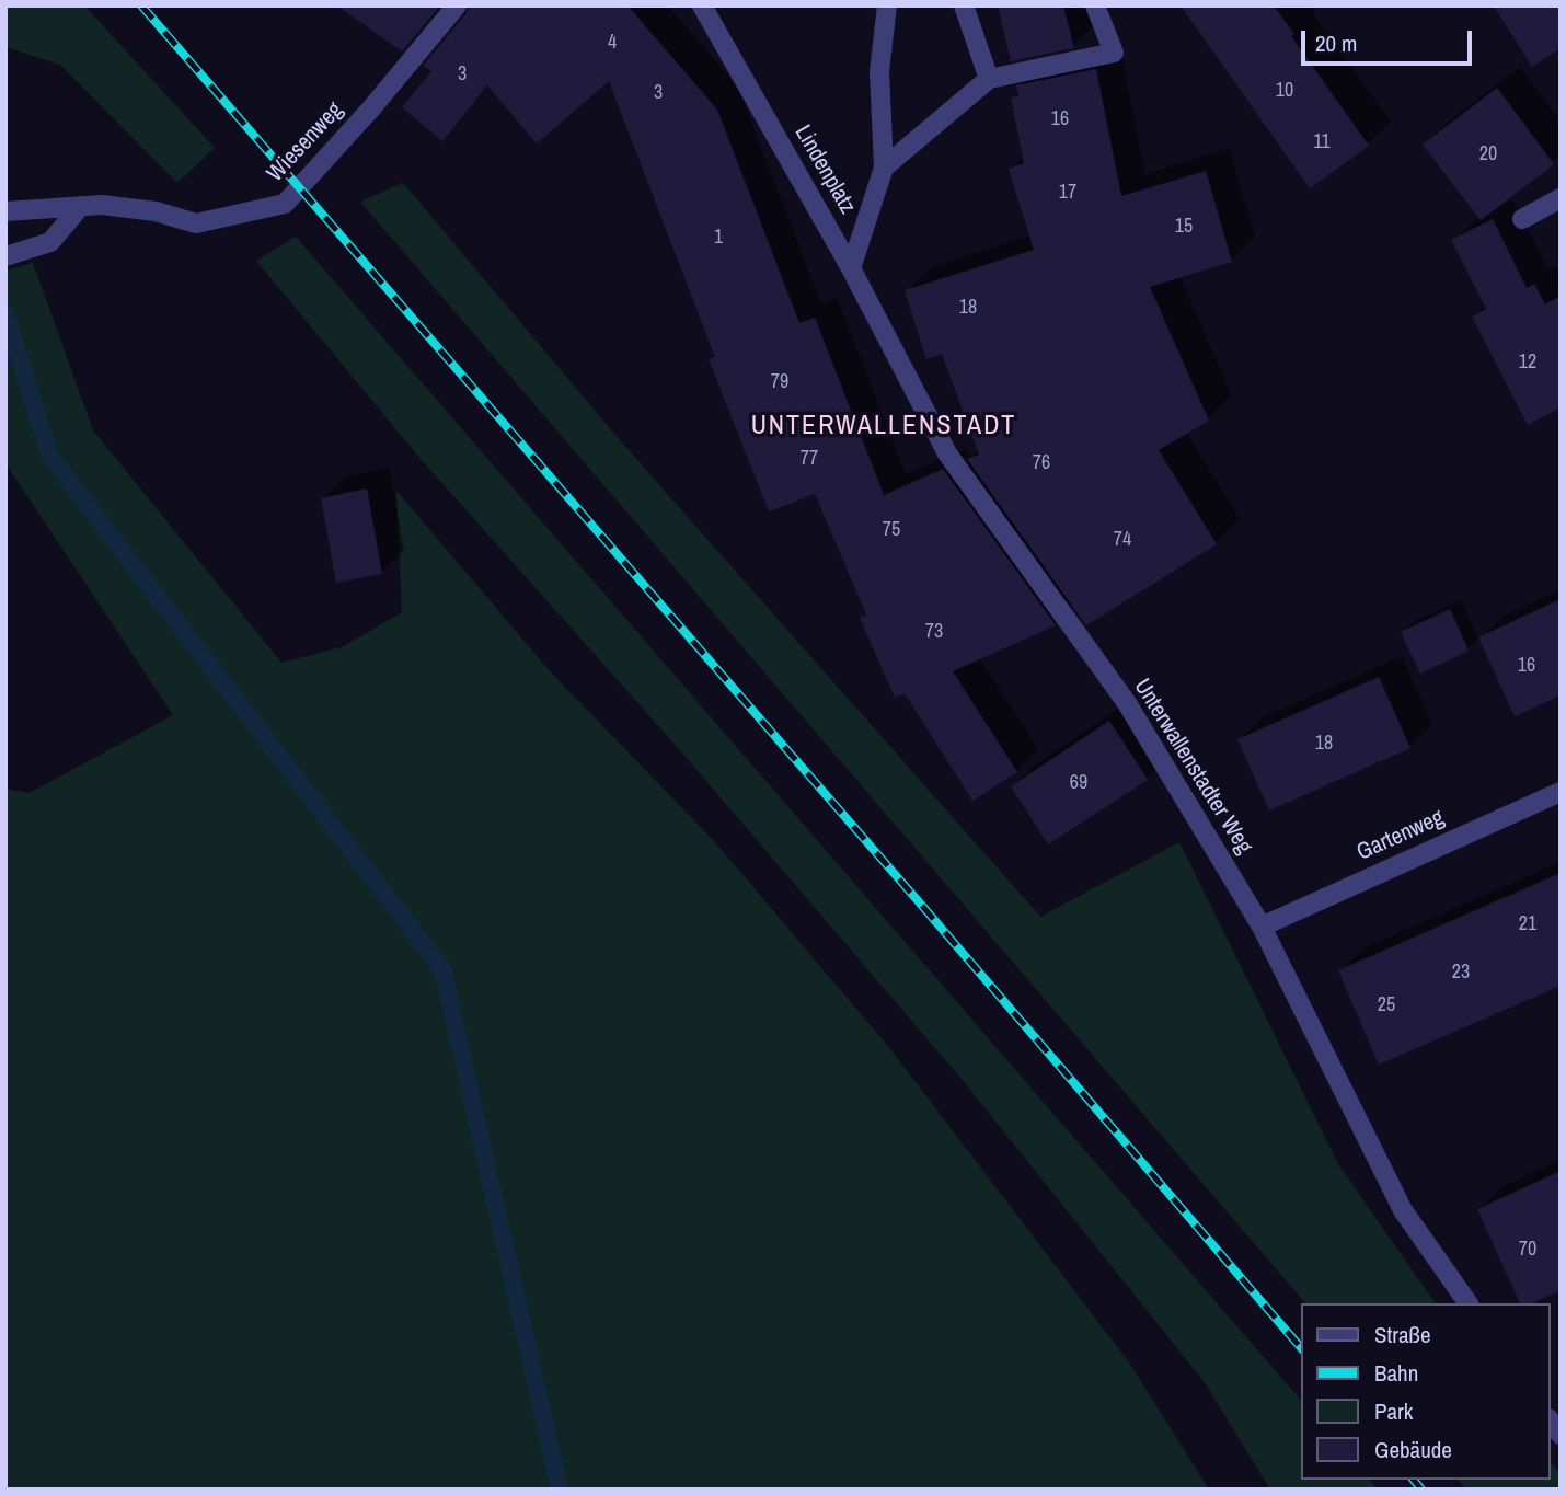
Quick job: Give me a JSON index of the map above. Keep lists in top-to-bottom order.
{
  "streets": {
    "street": [
      "Wiesenweg",
      "Lindenplatz",
      "Unterwallenstadter Weg",
      "Gartenweg"
    ]
  },
  "crossings": [
    ["Lindenplatz", "Unterwallenstadter Weg"],
    ["Unterwallenstadter Weg", "Gartenweg"]
  ],
  "districts": ["UNTERWALLENSTADT"],
  "house_numbers": [
    "4",
    "3",
    "10",
    "3",
    "16",
    "11",
    "20",
    "17",
    "15",
    "1",
    "18",
    "12",
    "79",
    "77",
    "76",
    "75",
    "74",
    "73",
    "16",
    "18",
    "69",
    "21",
    "23",
    "25",
    "70"
  ],
  "legend": [
    "Straße",
    "Bahn",
    "Park",
    "Gebäude"
  ],
  "scale_bar": "20 m"
}
